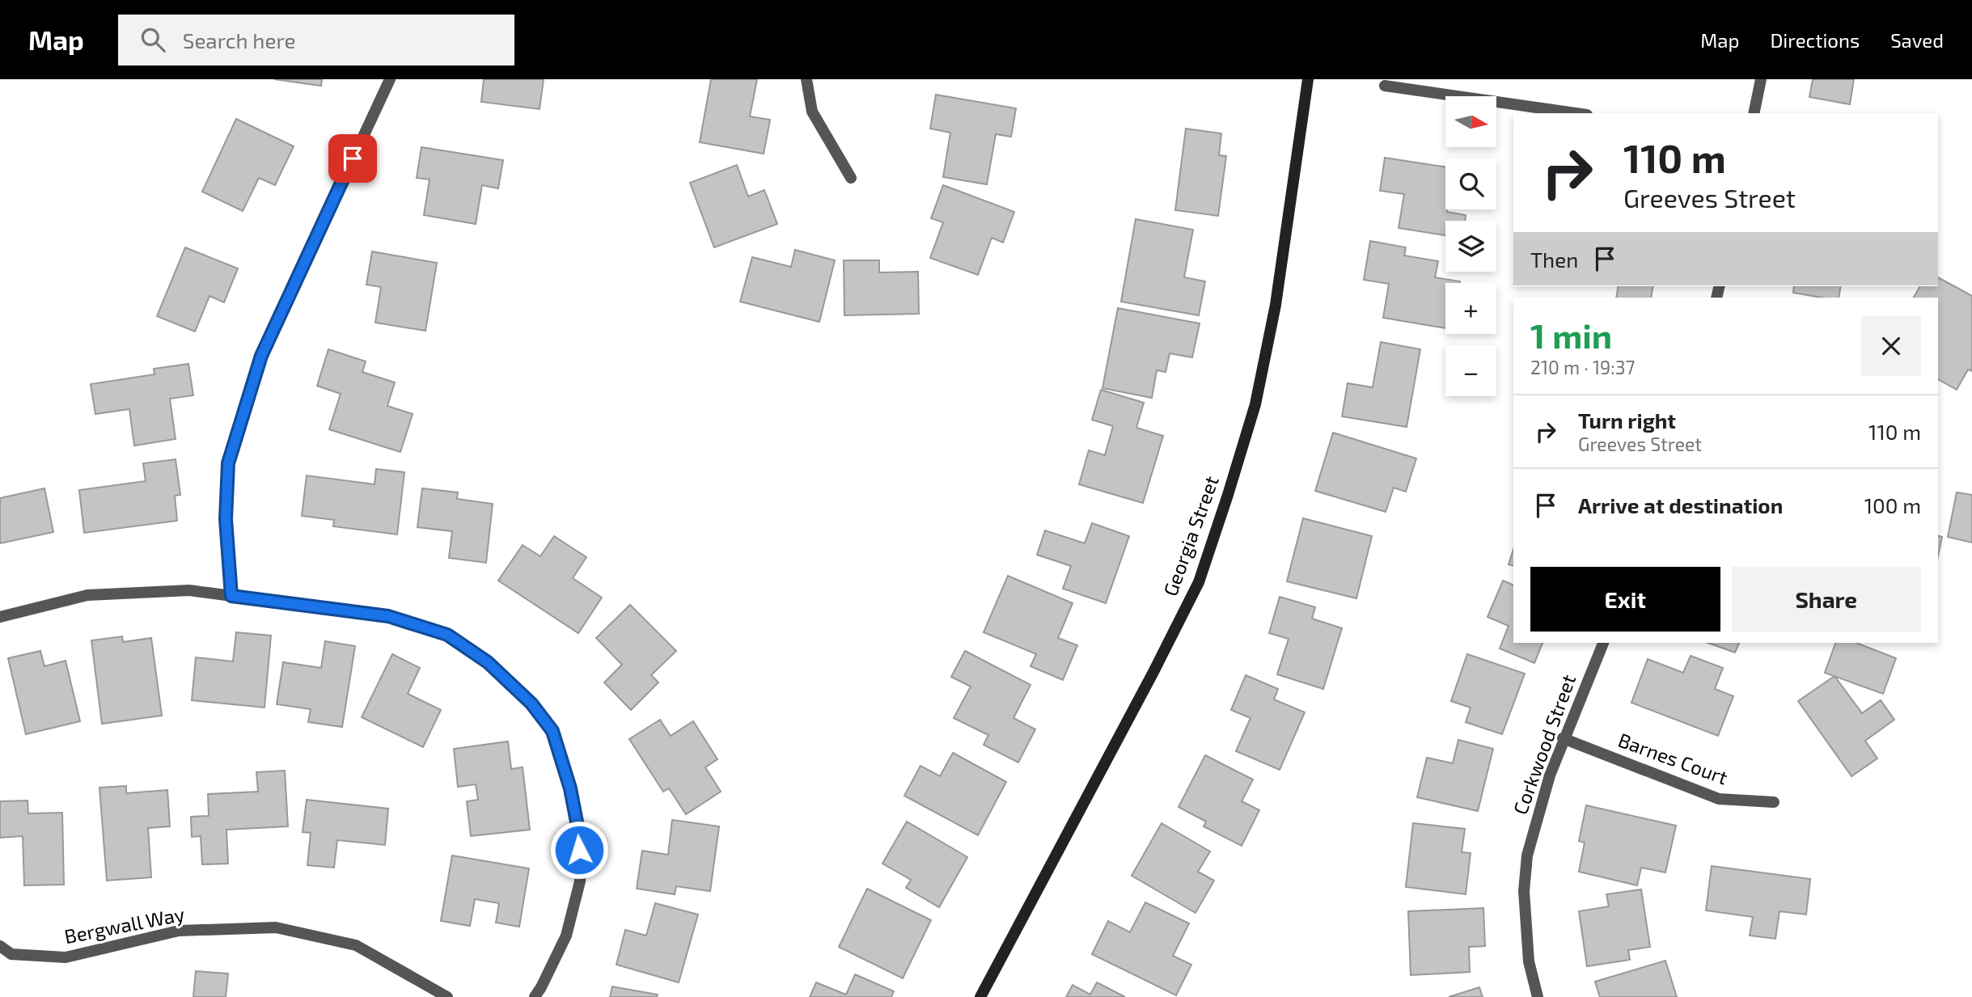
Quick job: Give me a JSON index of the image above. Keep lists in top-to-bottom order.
{
  "streets": {
    "main road": ["Georgia Street"],
    "street": ["Corkwood Street", "Barnes Court", "Bergwall Way"]
  },
  "crossings": [
    ["Corkwood Street", "Barnes Court"]
  ],
  "north": "right",
  "page": {
    "header": "Map",
    "search": "Search here",
    "nav": ["Map", "Directions", "Saved"],
    "map_buttons": ["+", "−"],
    "turn": ["110 m", "Greeves Street"],
    "then": "Then",
    "heading": ["1 min", "210 m · 19:37"],
    "list": [
      {
        "name": "Turn right",
        "note": "Greeves Street",
        "value": "110 m"
      },
      {
        "name": "Arrive at destination",
        "value": "100 m"
      }
    ],
    "buttons": ["Exit", "Share"]
  }
}
